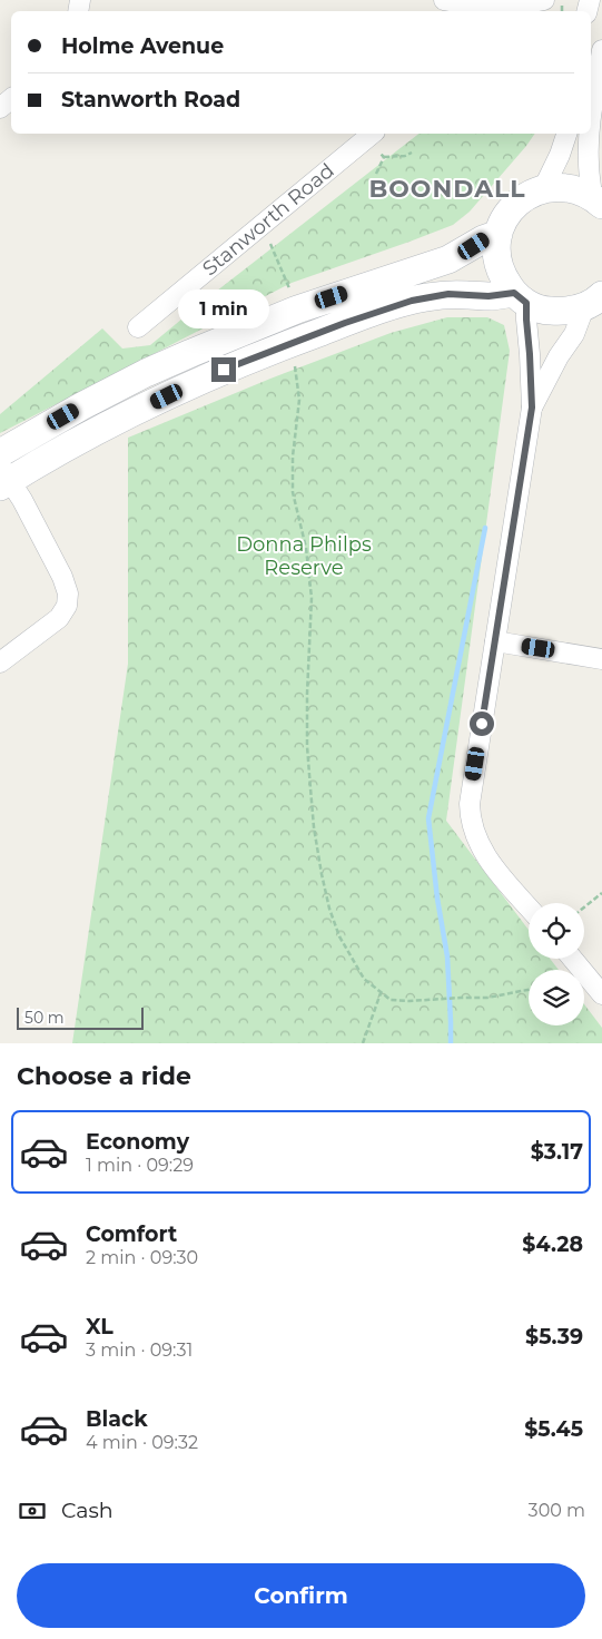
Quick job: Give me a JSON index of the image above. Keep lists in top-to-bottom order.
{
  "streets": {
    "street": ["Stanworth Road"]
  },
  "districts": ["BOONDALL"],
  "parks": ["Donna Philps Reserve"],
  "scale_bar": "50 m",
  "page": {
    "banner": ["Holme Avenue", "Stanworth Road"],
    "bubble": "1 min",
    "scale": "50 m",
    "heading": "Choose a ride",
    "list": [
      {
        "name": "Economy",
        "note": "1 min · 09:29",
        "value": "$3.17"
      },
      {
        "name": "Comfort",
        "note": "2 min · 09:30",
        "value": "$4.28"
      },
      {
        "name": "XL",
        "note": "3 min · 09:31",
        "value": "$5.39"
      },
      {
        "name": "Black",
        "note": "4 min · 09:32",
        "value": "$5.45"
      }
    ],
    "pay": ["Cash", "300 m"],
    "buttons": "Confirm"
  }
}
